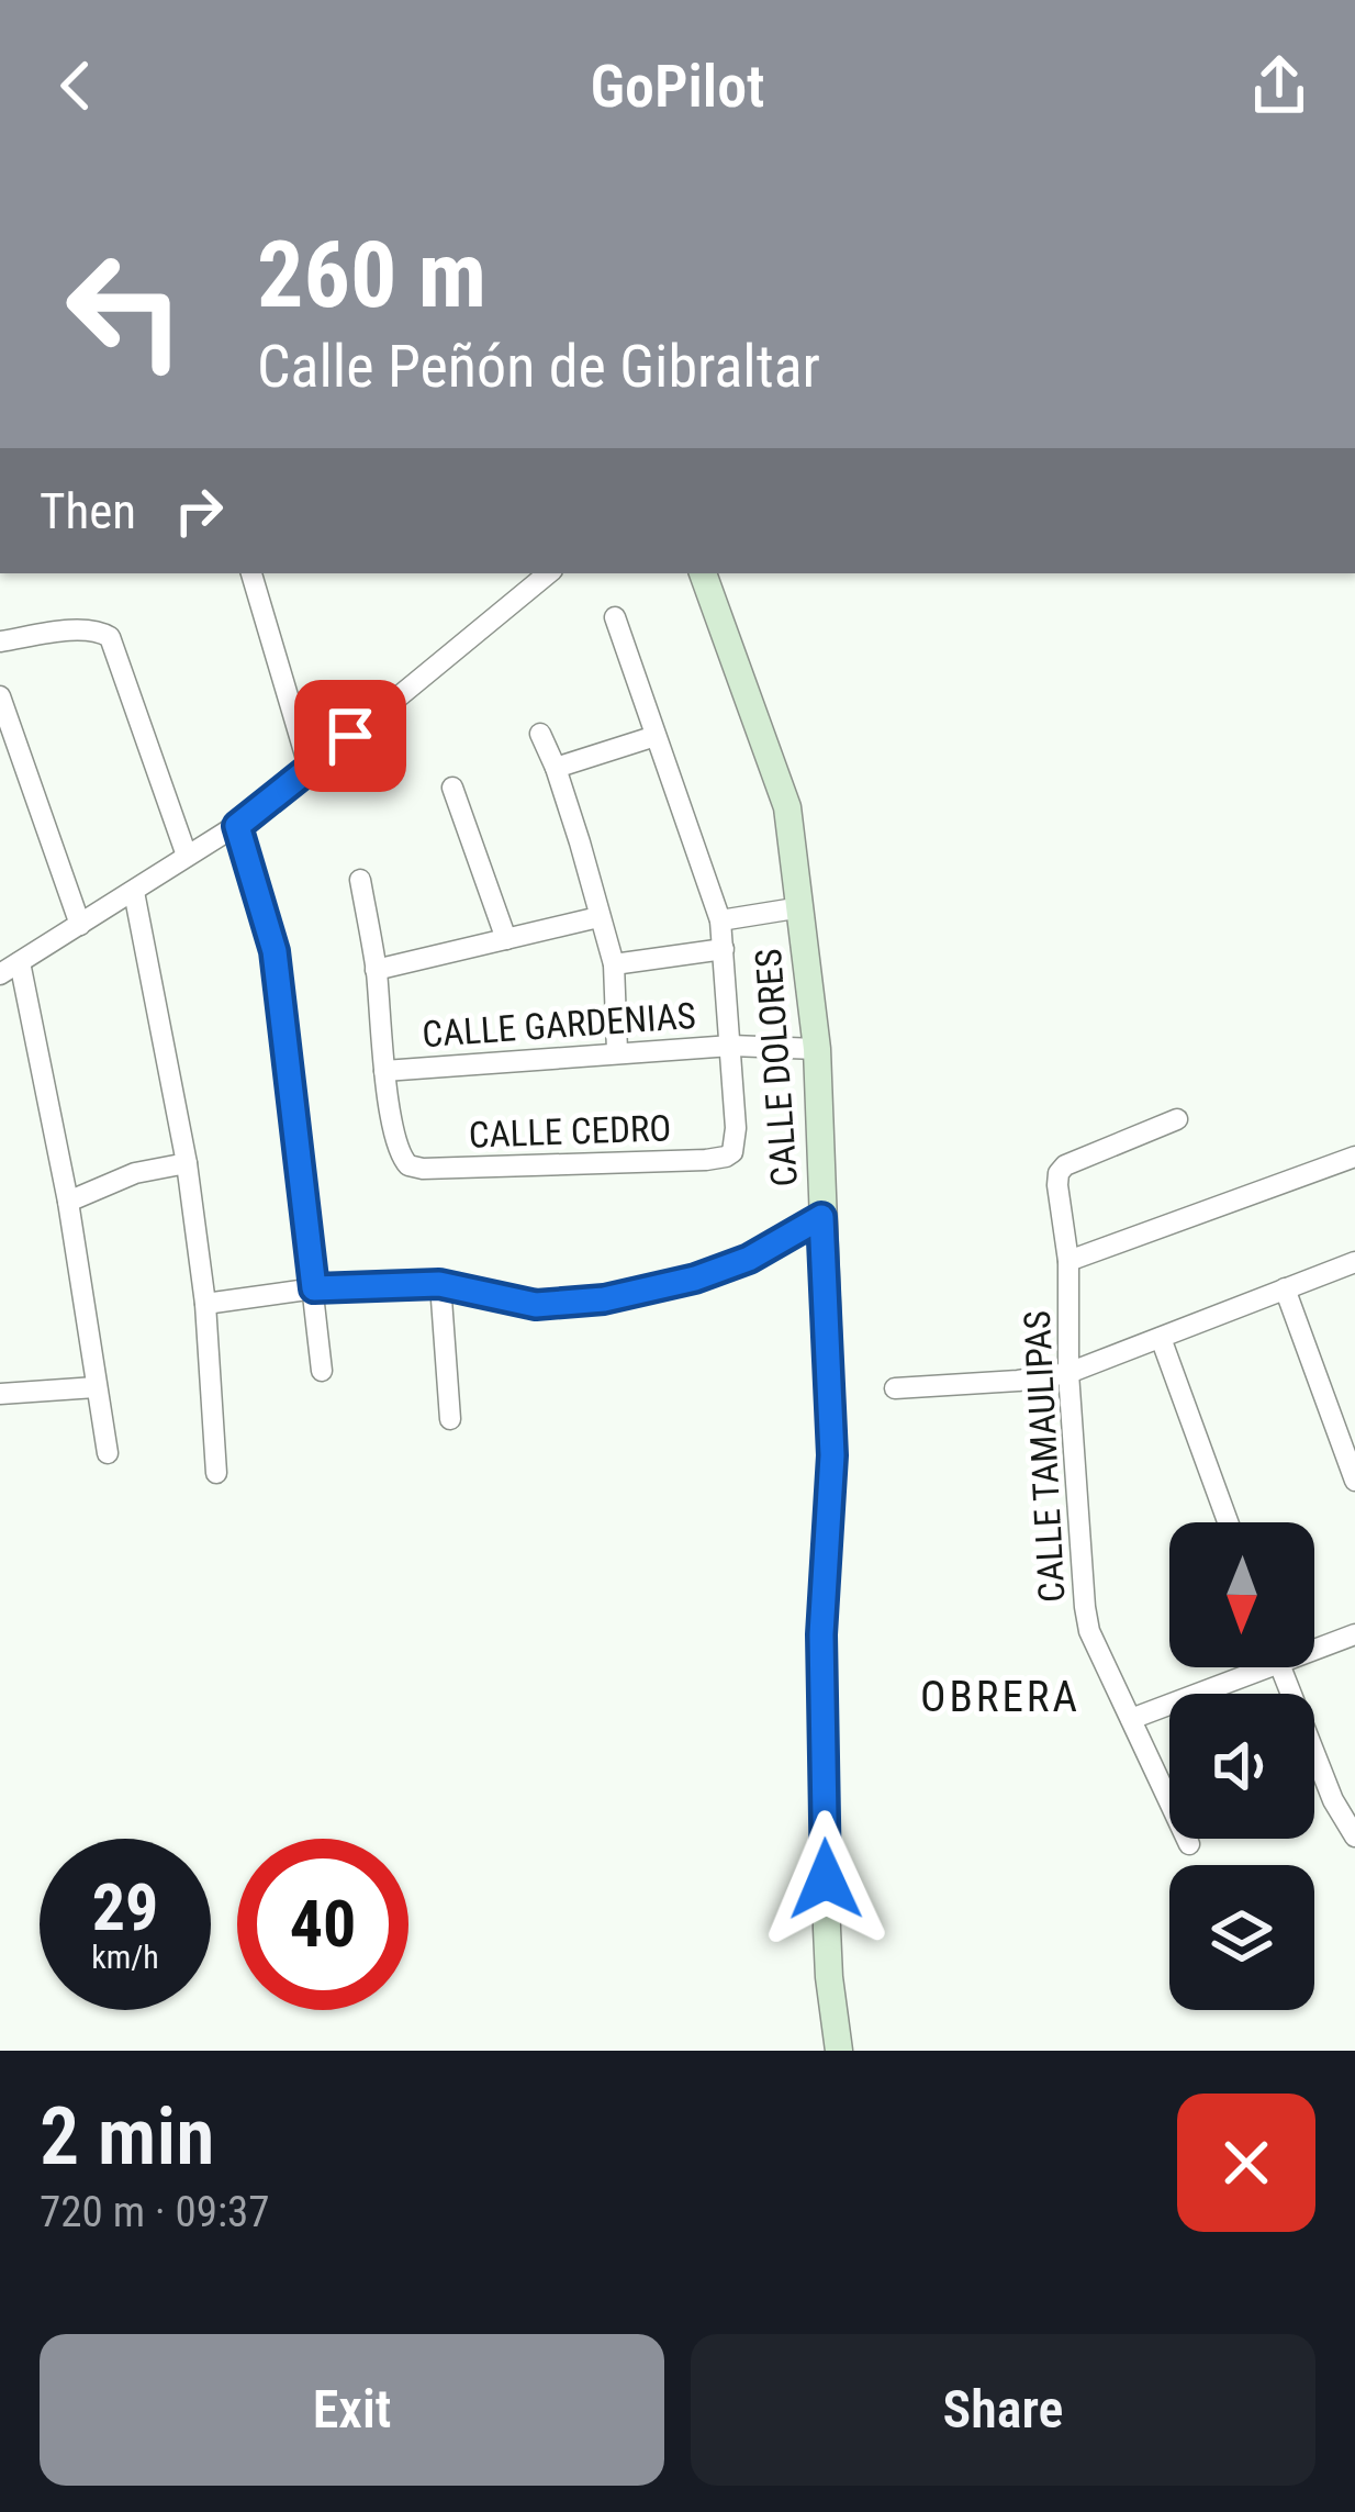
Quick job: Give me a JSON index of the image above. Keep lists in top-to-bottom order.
{
  "streets": {
    "street": [
      "CALLE GARDENIAS",
      "CALLE DOLORES",
      "CALLE CEDRO",
      "CALLE TAMAULIPAS"
    ]
  },
  "crossings": [
    ["CALLE GARDENIAS", "CALLE DOLORES"],
    ["CALLE GARDENIAS", "CALLE CEDRO"]
  ],
  "districts": ["OBRERA"],
  "north": "bottom",
  "page": {
    "header": "GoPilot",
    "turn": ["260 m", "Calle Peñón de Gibraltar"],
    "then": "Then",
    "speed": "29 km/h",
    "limit": "40",
    "heading": ["2 min", "720 m · 09:37"],
    "buttons": ["Exit", "Share"]
  }
}
